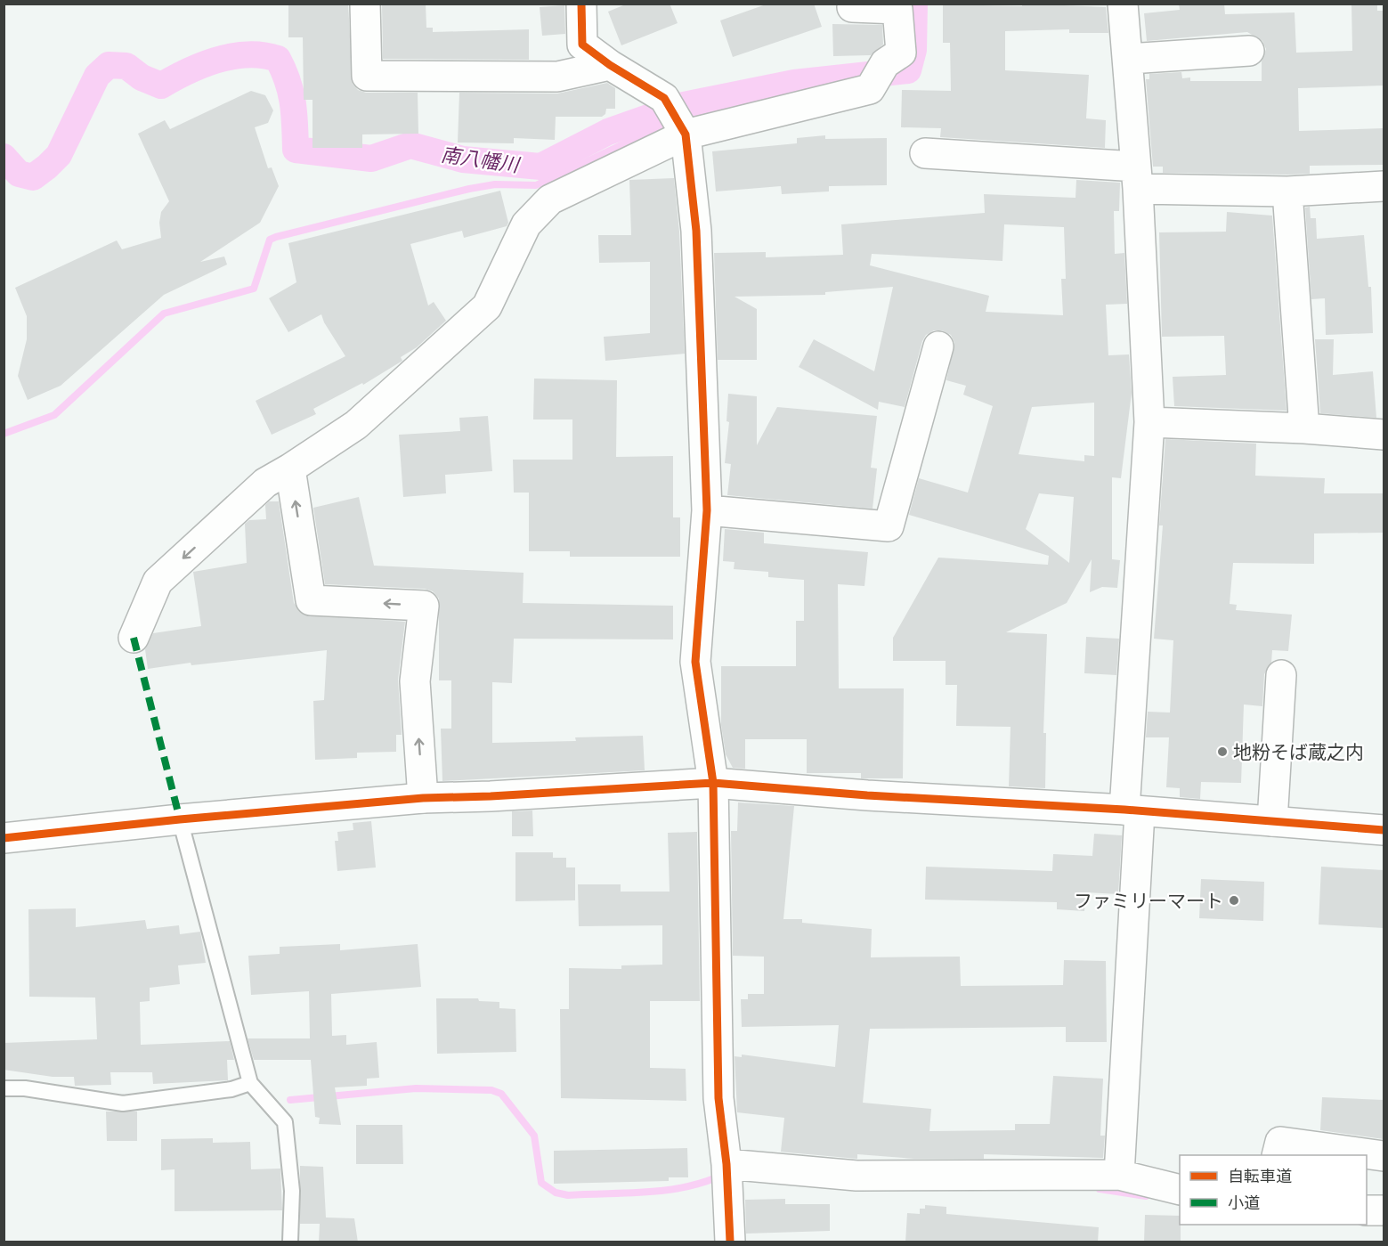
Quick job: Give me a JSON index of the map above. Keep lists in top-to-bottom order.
{
  "water": ["南八幡川"],
  "places": ["地粉そば蔵之内", "ファミリーマート"],
  "legend": ["自転車道", "小道"]
}
